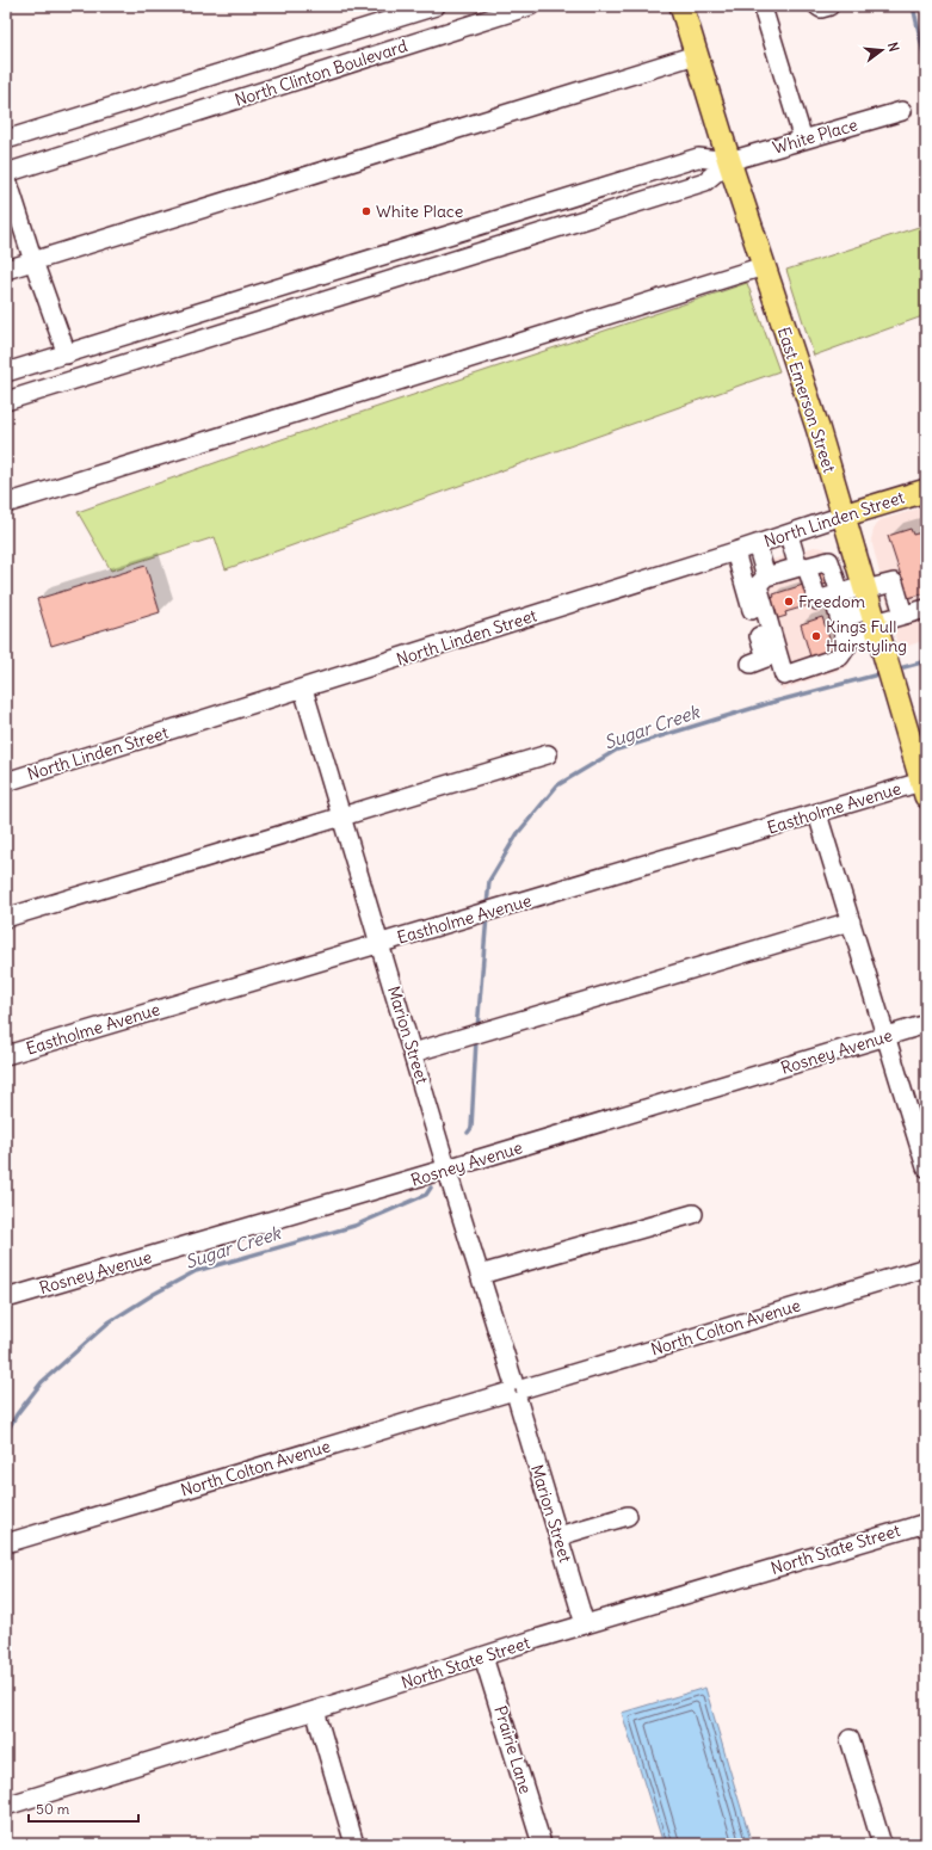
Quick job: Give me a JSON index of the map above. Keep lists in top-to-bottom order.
{
  "streets": {
    "main road": ["East Emerson Street", "North Linden Street"],
    "street": [
      "North Clinton Boulevard",
      "White Place",
      "Eastholme Avenue",
      "Marion Street",
      "Rosney Avenue",
      "North Colton Avenue",
      "North State Street",
      "Prairie Lane"
    ]
  },
  "crossings": [
    ["White Place", "East Emerson Street"],
    ["East Emerson Street", "North Linden Street"],
    ["East Emerson Street", "Eastholme Avenue"],
    ["North Linden Street", "Marion Street"],
    ["Eastholme Avenue", "Marion Street"],
    ["Marion Street", "Rosney Avenue"],
    ["Marion Street", "North Colton Avenue"],
    ["Marion Street", "North State Street"],
    ["North State Street", "Prairie Lane"]
  ],
  "water": ["Sugar Creek"],
  "places": ["White Place", "Freedom", "Kings Full Hairstyling"],
  "scale_bar": "50 m",
  "north": "right"
}
